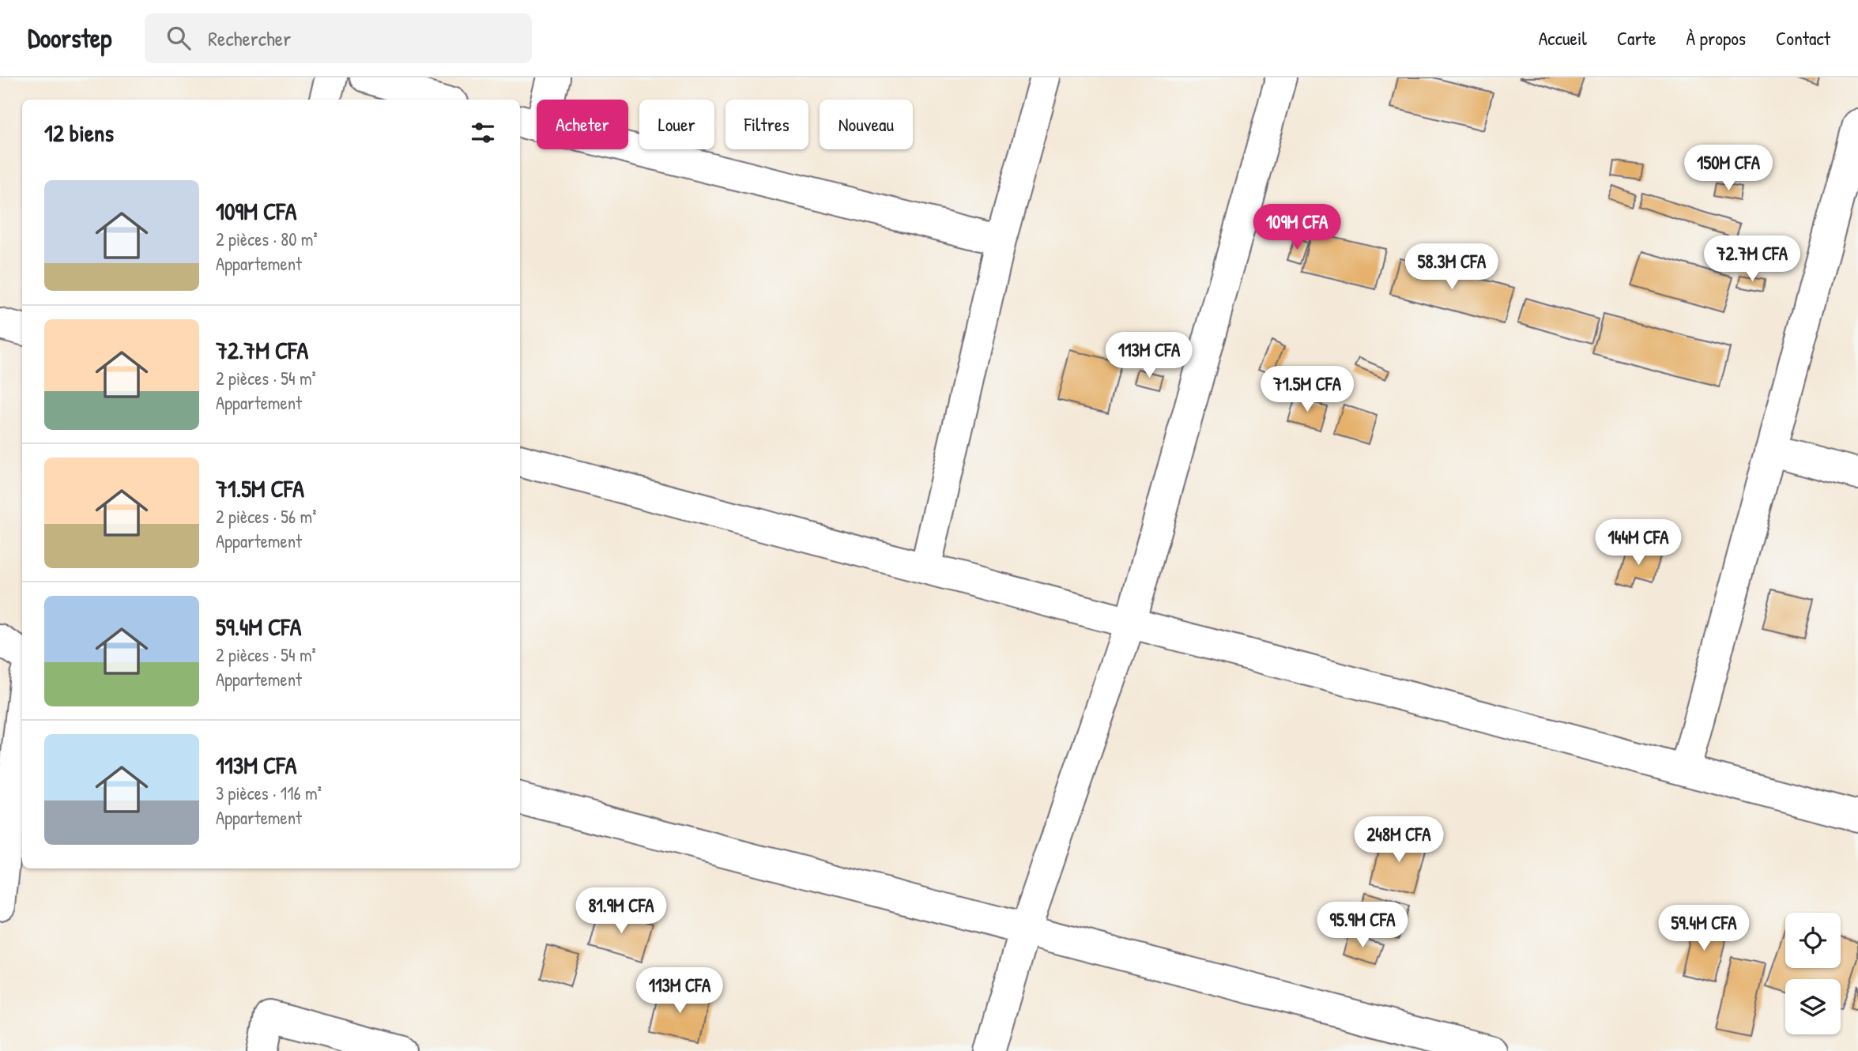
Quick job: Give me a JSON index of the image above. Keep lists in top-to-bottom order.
{
  "page": {
    "header": "Doorstep",
    "search": "Rechercher",
    "nav": [
      "Accueil",
      "Carte",
      "À propos",
      "Contact"
    ],
    "chip": [
      "Acheter",
      "Louer",
      "Filtres",
      "Nouveau"
    ],
    "heading": "12 biens",
    "price": [
      "150M CFA",
      "109M CFA",
      "72.7M CFA",
      "58.3M CFA",
      "113M CFA",
      "71.5M CFA",
      "144M CFA",
      "248M CFA",
      "81.9M CFA",
      "95.9M CFA",
      "59.4M CFA",
      "113M CFA"
    ],
    "list": [
      {
        "name": "109M CFA",
        "note": "2 pièces · 80 m² · Appartement"
      },
      {
        "name": "72.7M CFA",
        "note": "2 pièces · 54 m² · Appartement"
      },
      {
        "name": "71.5M CFA",
        "note": "2 pièces · 56 m² · Appartement"
      },
      {
        "name": "59.4M CFA",
        "note": "2 pièces · 54 m² · Appartement"
      },
      {
        "name": "113M CFA",
        "note": "3 pièces · 116 m² · Appartement"
      }
    ]
  }
}
